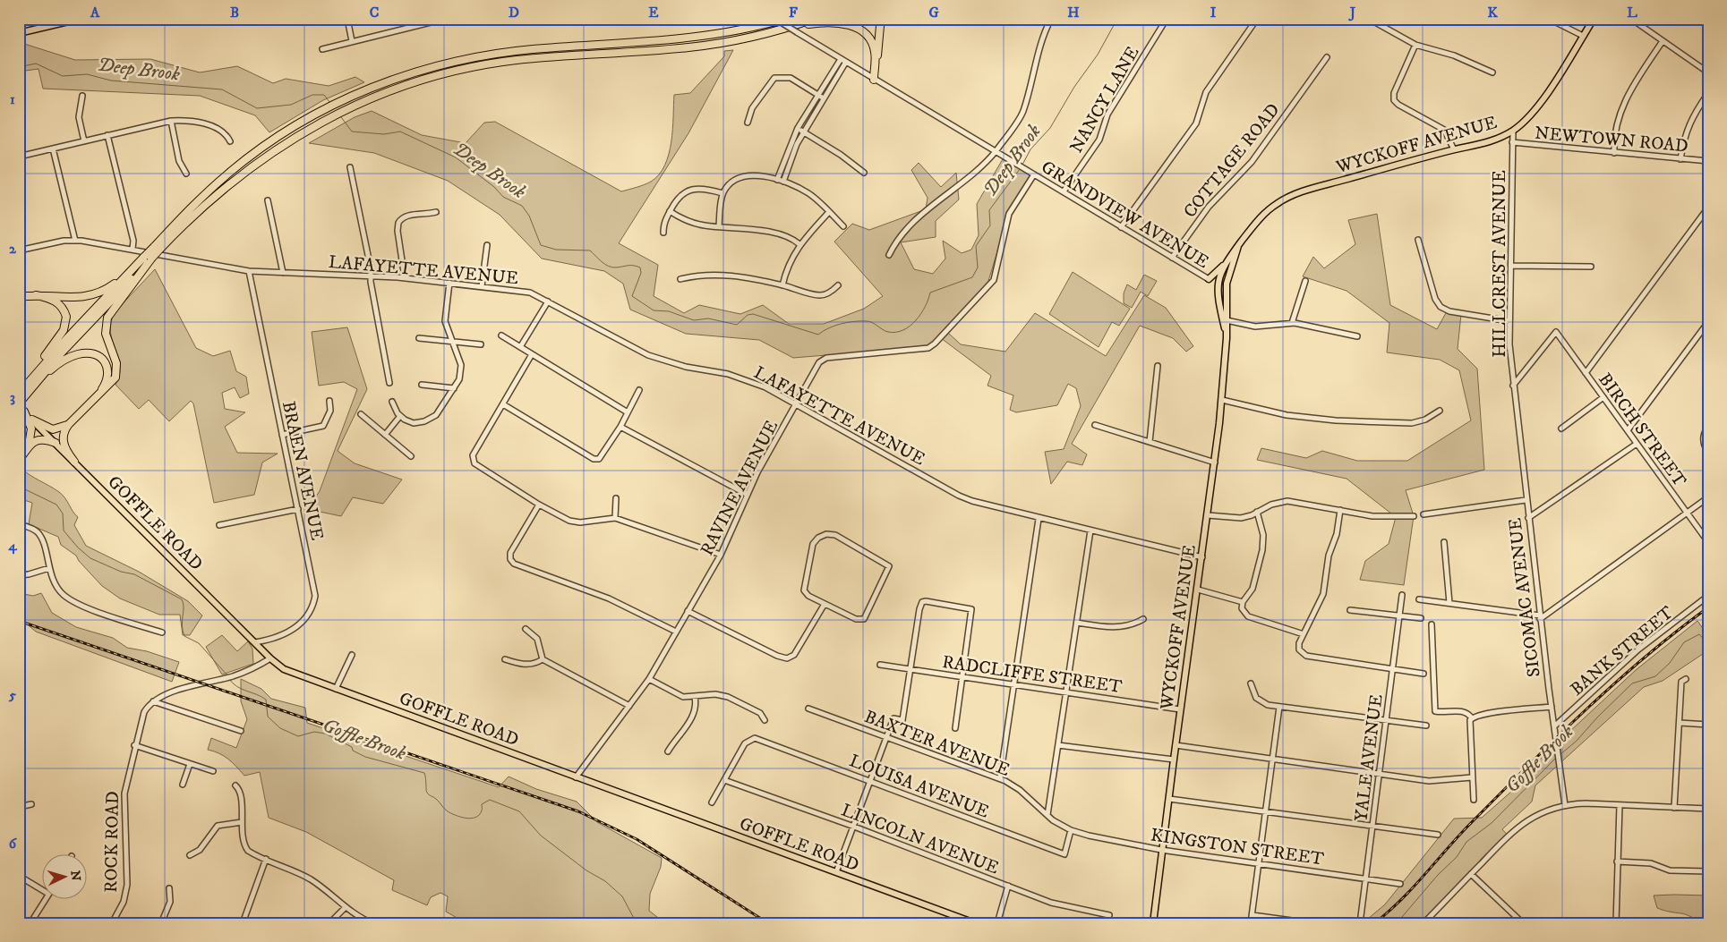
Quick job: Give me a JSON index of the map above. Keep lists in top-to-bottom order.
{
  "streets": {
    "main road": ["WYCKOFF AVENUE", "GOFFLE ROAD"],
    "street": [
      "NANCY LANE",
      "NEWTOWN ROAD",
      "COTTAGE ROAD",
      "GRANDVIEW AVENUE",
      "HILLCREST AVENUE",
      "LAFAYETTE AVENUE",
      "BIRCH STREET",
      "BRAEN AVENUE",
      "RAVINE AVENUE",
      "SICOMAC AVENUE",
      "BANK STREET",
      "RADCLIFFE STREET",
      "BAXTER AVENUE",
      "YALE AVENUE",
      "LOUISA AVENUE",
      "LINCOLN AVENUE",
      "ROCK ROAD",
      "KINGSTON STREET"
    ]
  },
  "crossings": [
    ["NANCY LANE", "GRANDVIEW AVENUE"],
    ["NEWTOWN ROAD", "HILLCREST AVENUE"],
    ["WYCKOFF AVENUE", "HILLCREST AVENUE"],
    ["WYCKOFF AVENUE", "LAFAYETTE AVENUE"],
    ["WYCKOFF AVENUE", "RADCLIFFE STREET"],
    ["WYCKOFF AVENUE", "KINGSTON STREET"],
    ["COTTAGE ROAD", "GRANDVIEW AVENUE"],
    ["GRANDVIEW AVENUE", "RAVINE AVENUE"],
    ["HILLCREST AVENUE", "BIRCH STREET"],
    ["HILLCREST AVENUE", "SICOMAC AVENUE"],
    ["LAFAYETTE AVENUE", "BRAEN AVENUE"],
    ["LAFAYETTE AVENUE", "RAVINE AVENUE"],
    ["BIRCH STREET", "SICOMAC AVENUE"],
    ["BRAEN AVENUE", "GOFFLE ROAD"],
    ["RAVINE AVENUE", "GOFFLE ROAD"],
    ["SICOMAC AVENUE", "BANK STREET"],
    ["BAXTER AVENUE", "LOUISA AVENUE"],
    ["BAXTER AVENUE", "KINGSTON STREET"],
    ["YALE AVENUE", "KINGSTON STREET"],
    ["LOUISA AVENUE", "LINCOLN AVENUE"],
    ["LOUISA AVENUE", "KINGSTON STREET"]
  ],
  "water": ["Deep Brook", "Goffle Brook"],
  "north": "right",
  "grid": {
    "columns": [
      "A",
      "B",
      "C",
      "D",
      "E",
      "F",
      "G",
      "H",
      "I",
      "J",
      "K",
      "L"
    ],
    "rows": [
      "1",
      "2",
      "3",
      "4",
      "5",
      "6"
    ]
  }
}
